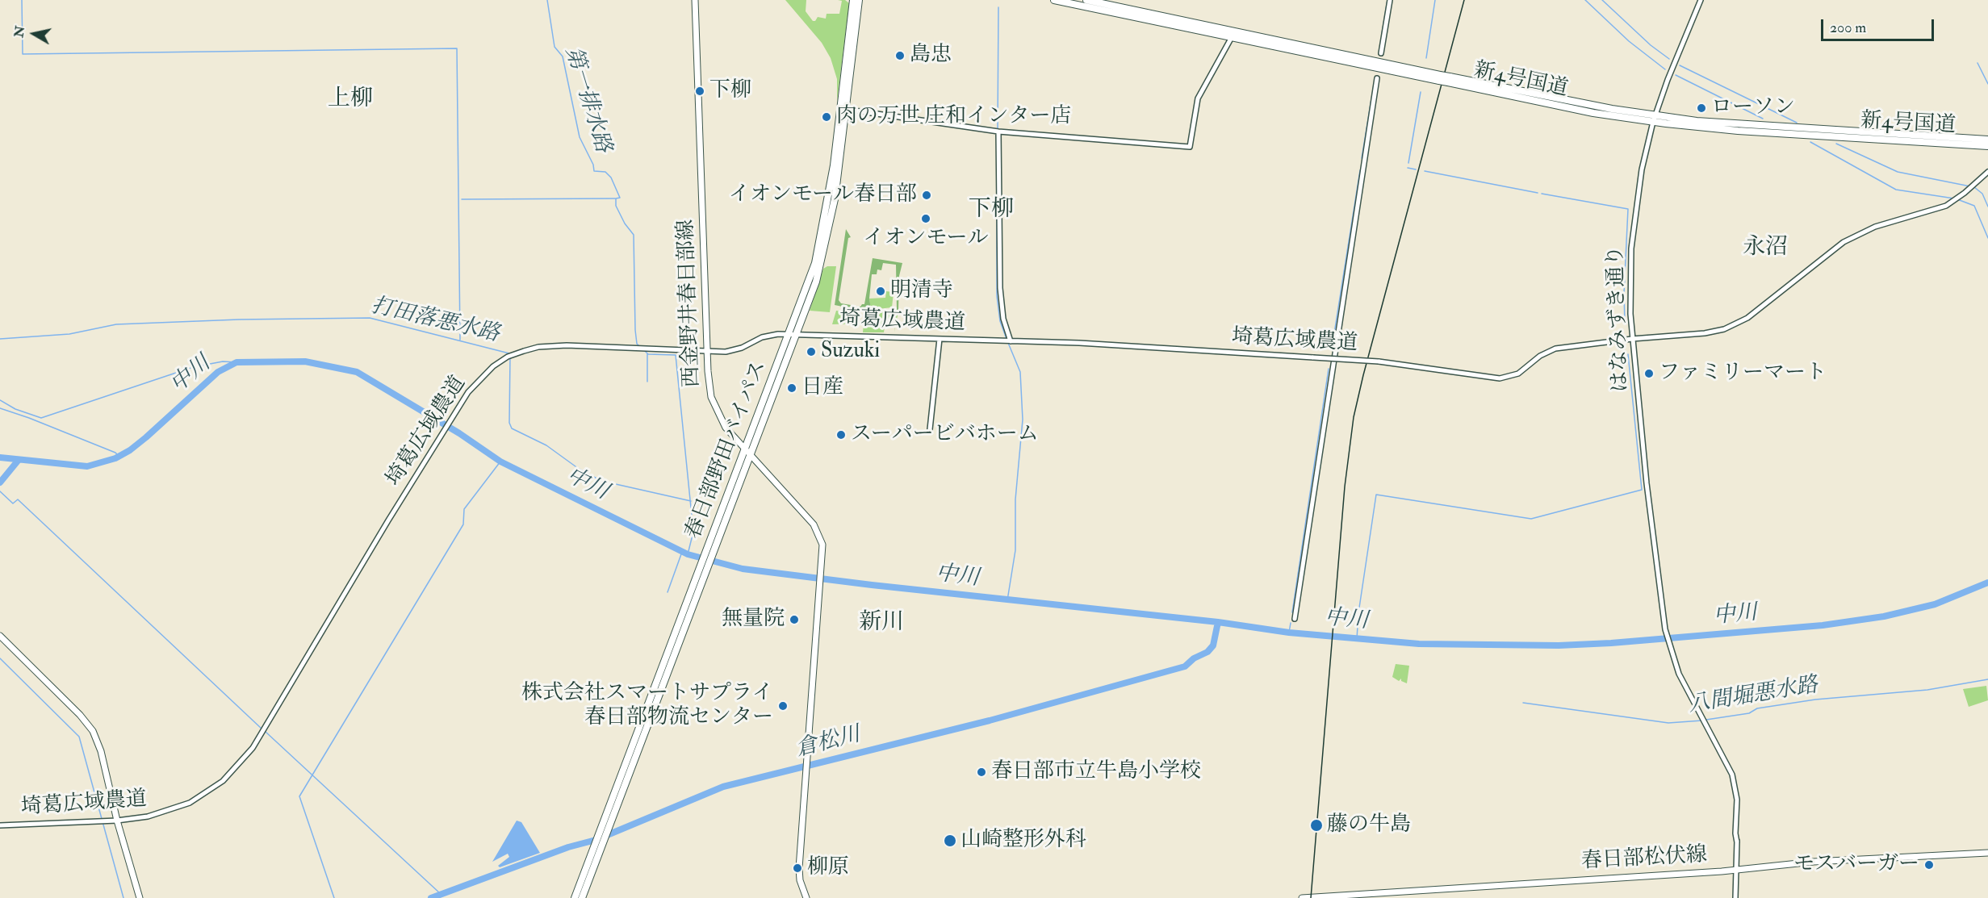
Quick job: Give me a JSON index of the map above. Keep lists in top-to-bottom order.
{
  "streets": {
    "highway": ["新4号国道", "春日部野田バイパス"],
    "main road": ["西金野井春日部線", "春日部松伏線"],
    "street": ["はなみずき通り", "埼葛広域農道"]
  },
  "crossings": [
    ["新4号国道", "はなみずき通り"],
    ["西金野井春日部線", "埼葛広域農道"],
    ["西金野井春日部線", "春日部野田バイパス"],
    ["はなみずき通り", "埼葛広域農道"],
    ["はなみずき通り", "春日部松伏線"],
    ["埼葛広域農道", "春日部野田バイパス"]
  ],
  "districts": [
    "上柳",
    "下柳",
    "永沼",
    "新川"
  ],
  "water": [
    "第一排水路",
    "打田落悪水路",
    "中川",
    "八間堀悪水路",
    "倉松川"
  ],
  "places": [
    "島忠",
    "下柳",
    "ローソン",
    "肉の万世 庄和インター店",
    "イオンモール春日部",
    "イオンモール",
    "明清寺",
    "Suzuki",
    "ファミリーマート",
    "日産",
    "スーパービバホーム",
    "無量院",
    "株式会社スマートサプライ 春日部物流センター",
    "春日部市立牛島小学校",
    "藤の牛島",
    "山崎整形外科",
    "モスバーガー",
    "柳原"
  ],
  "scale_bar": "200 m",
  "north": "left"
}
